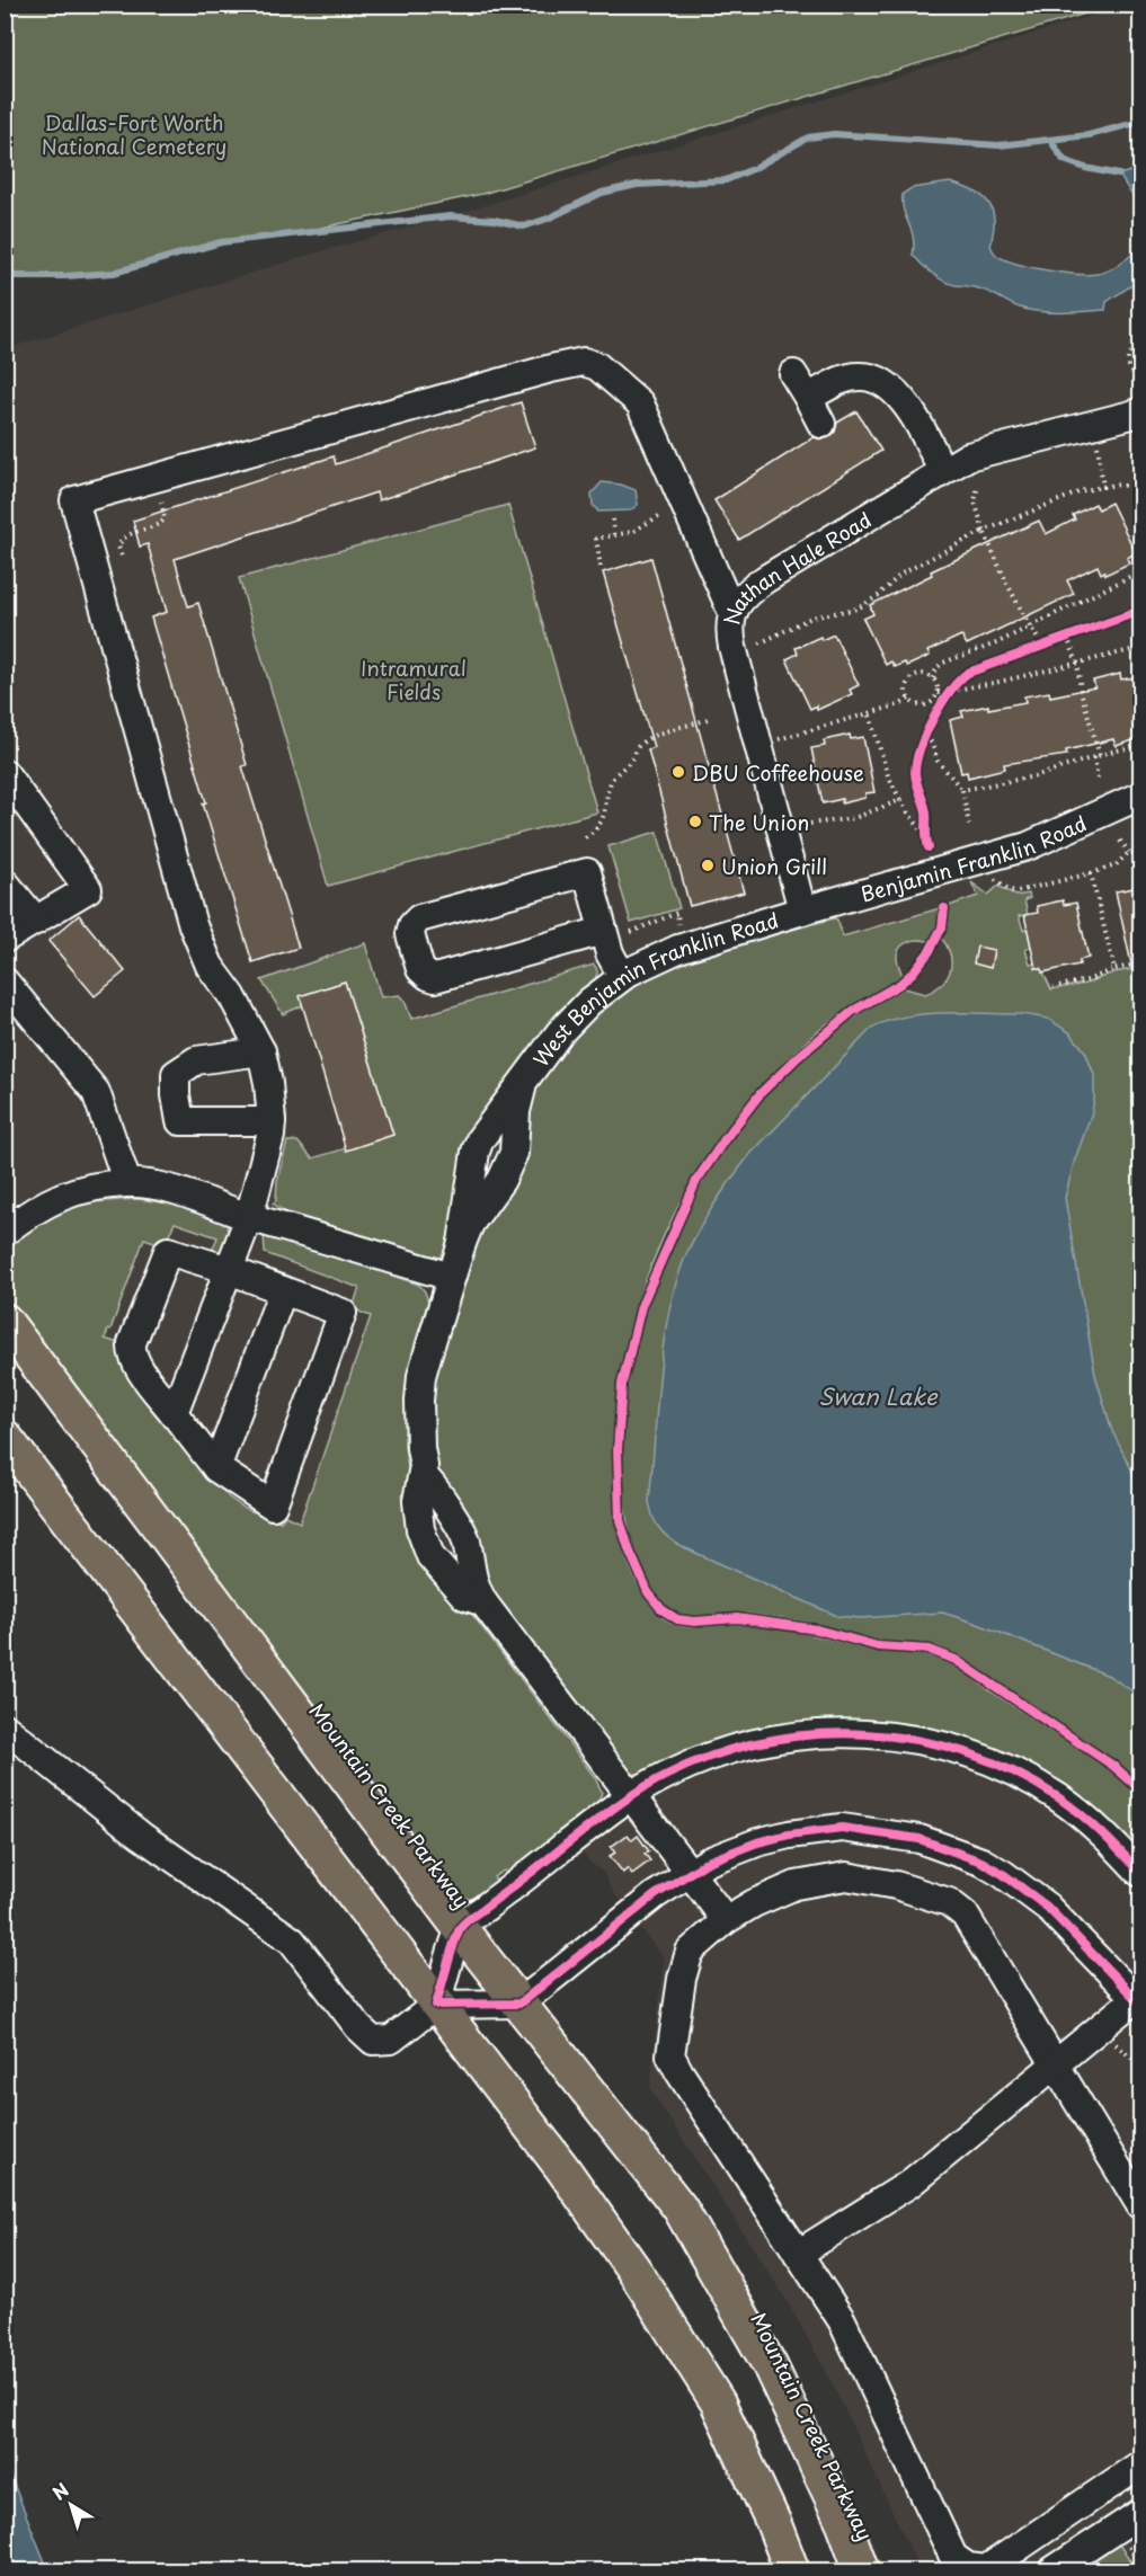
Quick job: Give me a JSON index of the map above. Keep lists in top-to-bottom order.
{
  "streets": {
    "main road": ["Mountain Creek Parkway"],
    "street": ["Nathan Hale Road", "Benjamin Franklin Road", "West Benjamin Franklin Road"]
  },
  "crossings": [
    ["Nathan Hale Road", "Benjamin Franklin Road"],
    ["Nathan Hale Road", "West Benjamin Franklin Road"],
    ["Benjamin Franklin Road", "West Benjamin Franklin Road"]
  ],
  "water": ["Swan Lake"],
  "parks": ["Dallas-Fort Worth National Cemetery", "Intramural Fields"],
  "places": ["DBU Coffeehouse", "The Union", "Union Grill"],
  "north": "top left"
}
